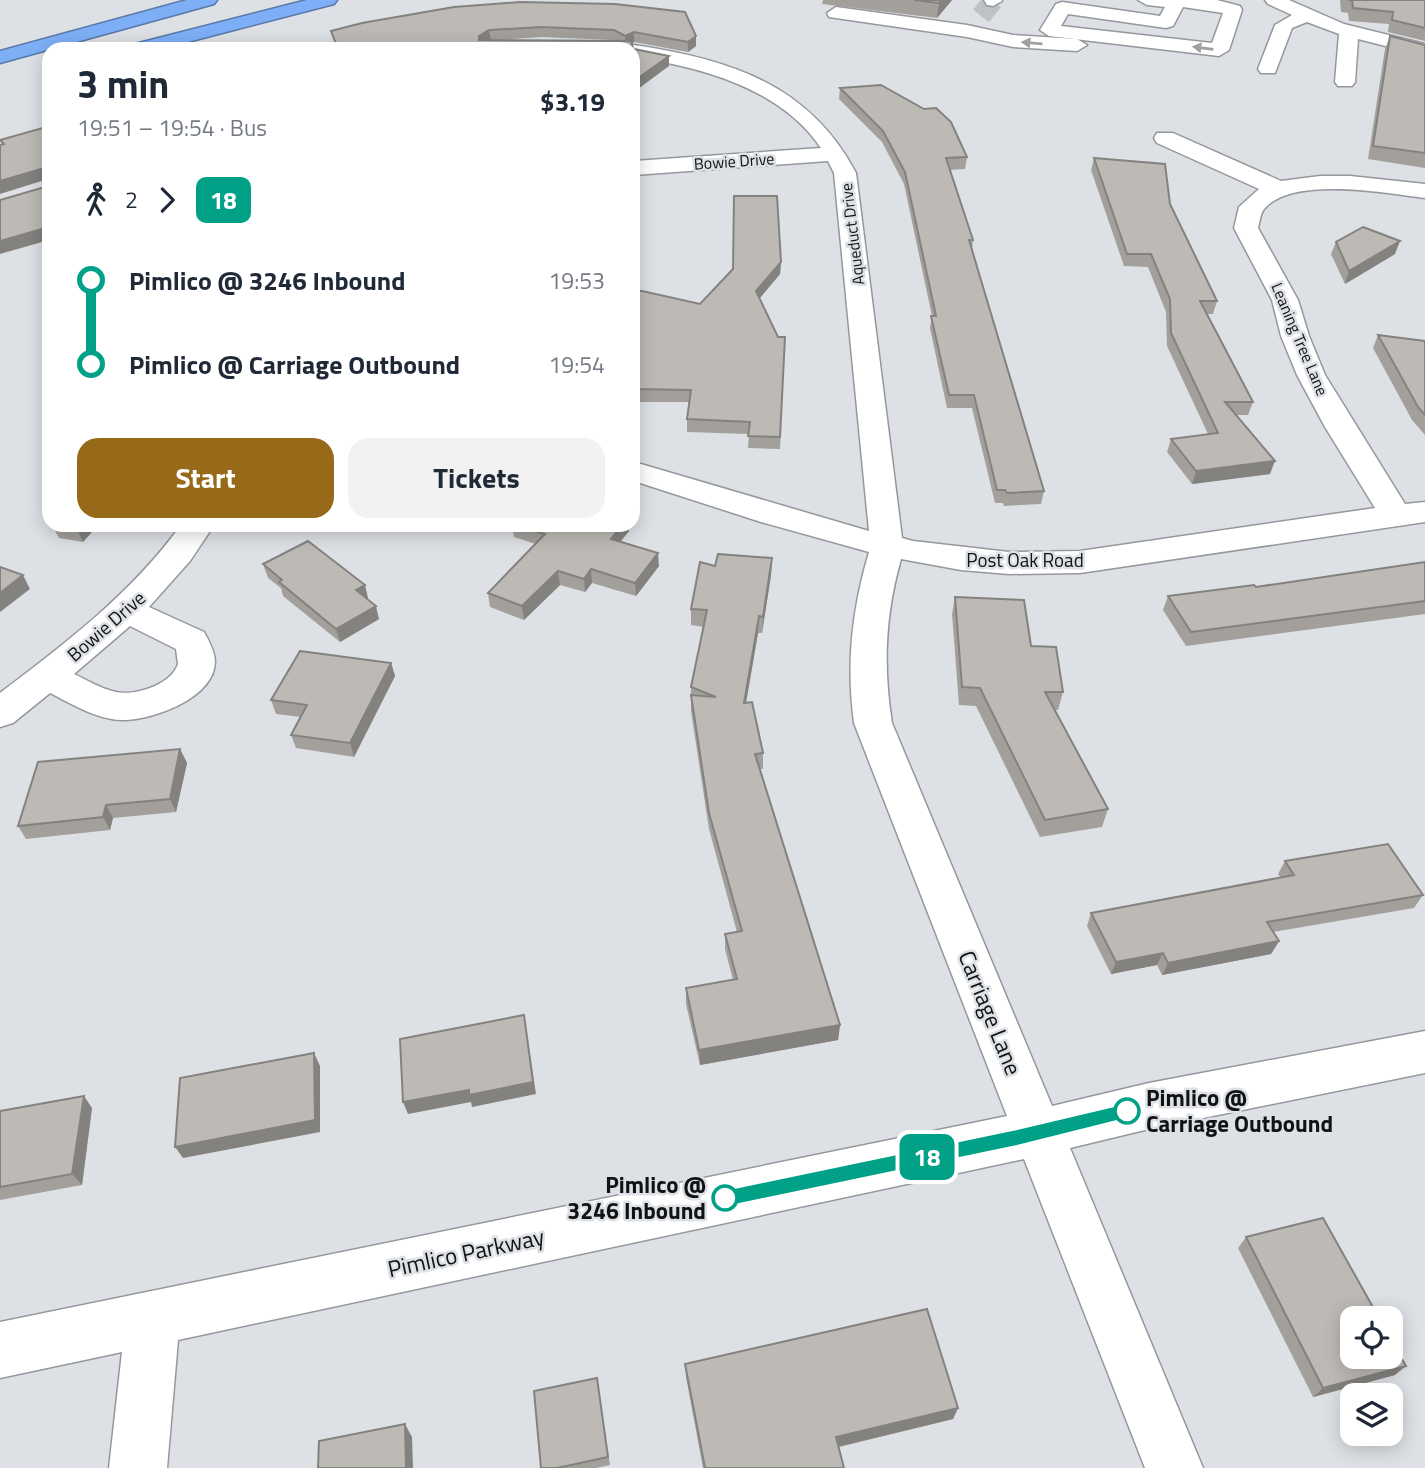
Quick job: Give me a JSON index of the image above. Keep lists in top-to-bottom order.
{
  "streets": {
    "street": [
      "Bowie Drive",
      "Aqueduct Drive",
      "Leaning Tree Lane",
      "Post Oak Road",
      "Carriage Lane",
      "Pimlico Parkway"
    ]
  },
  "crossings": [
    ["Bowie Drive", "Aqueduct Drive"],
    ["Aqueduct Drive", "Post Oak Road"],
    ["Aqueduct Drive", "Carriage Lane"],
    ["Leaning Tree Lane", "Post Oak Road"],
    ["Post Oak Road", "Carriage Lane"],
    ["Carriage Lane", "Pimlico Parkway"]
  ],
  "places": ["Pimlico @ Carriage Outbound", "Pimlico @ 3246 Inbound"],
  "lines": ["bus line 18"],
  "page": {
    "on_map": "18",
    "heading": ["3 min", "19:51 – 19:54 · Bus", "$3.19"],
    "legs": ["2", "18"],
    "list": [
      {
        "name": "Pimlico @ 3246 Inbound",
        "value": "19:53"
      },
      {
        "name": "Pimlico @ Carriage Outbound",
        "value": "19:54"
      }
    ],
    "buttons": ["Start", "Tickets"]
  }
}
